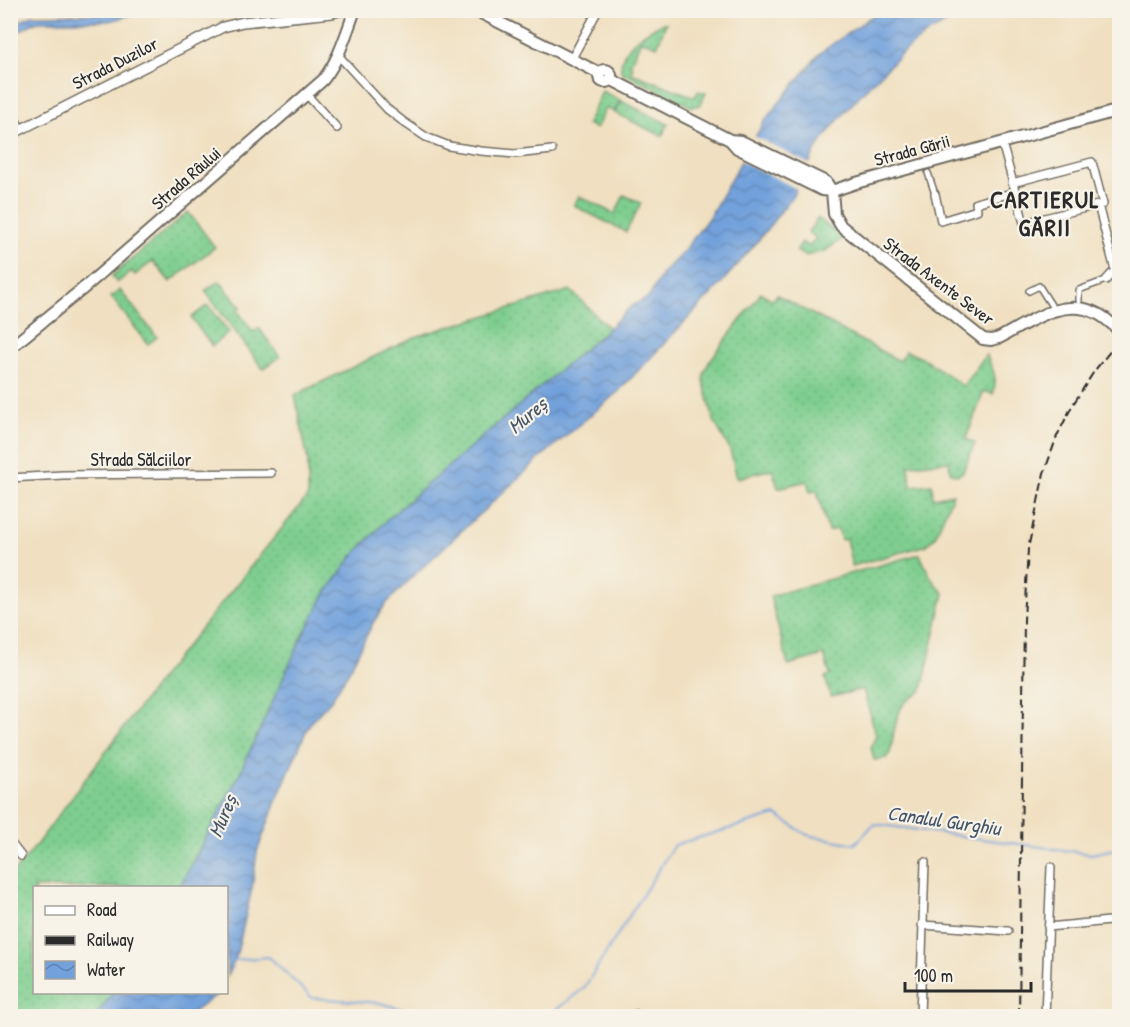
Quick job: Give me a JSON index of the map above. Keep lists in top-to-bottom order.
{
  "streets": {
    "main road": ["Strada Gării", "Strada Râului", "Strada Axente Sever"],
    "street": ["Strada Duzilor", "Strada Sălciilor"]
  },
  "crossings": [
    ["Strada Gării", "Strada Axente Sever"]
  ],
  "districts": ["CARTIERUL GĂRII"],
  "water": ["Mureș", "Canalul Gurghiu"],
  "legend": ["Road", "Railway", "Water"],
  "scale_bar": "100 m"
}
